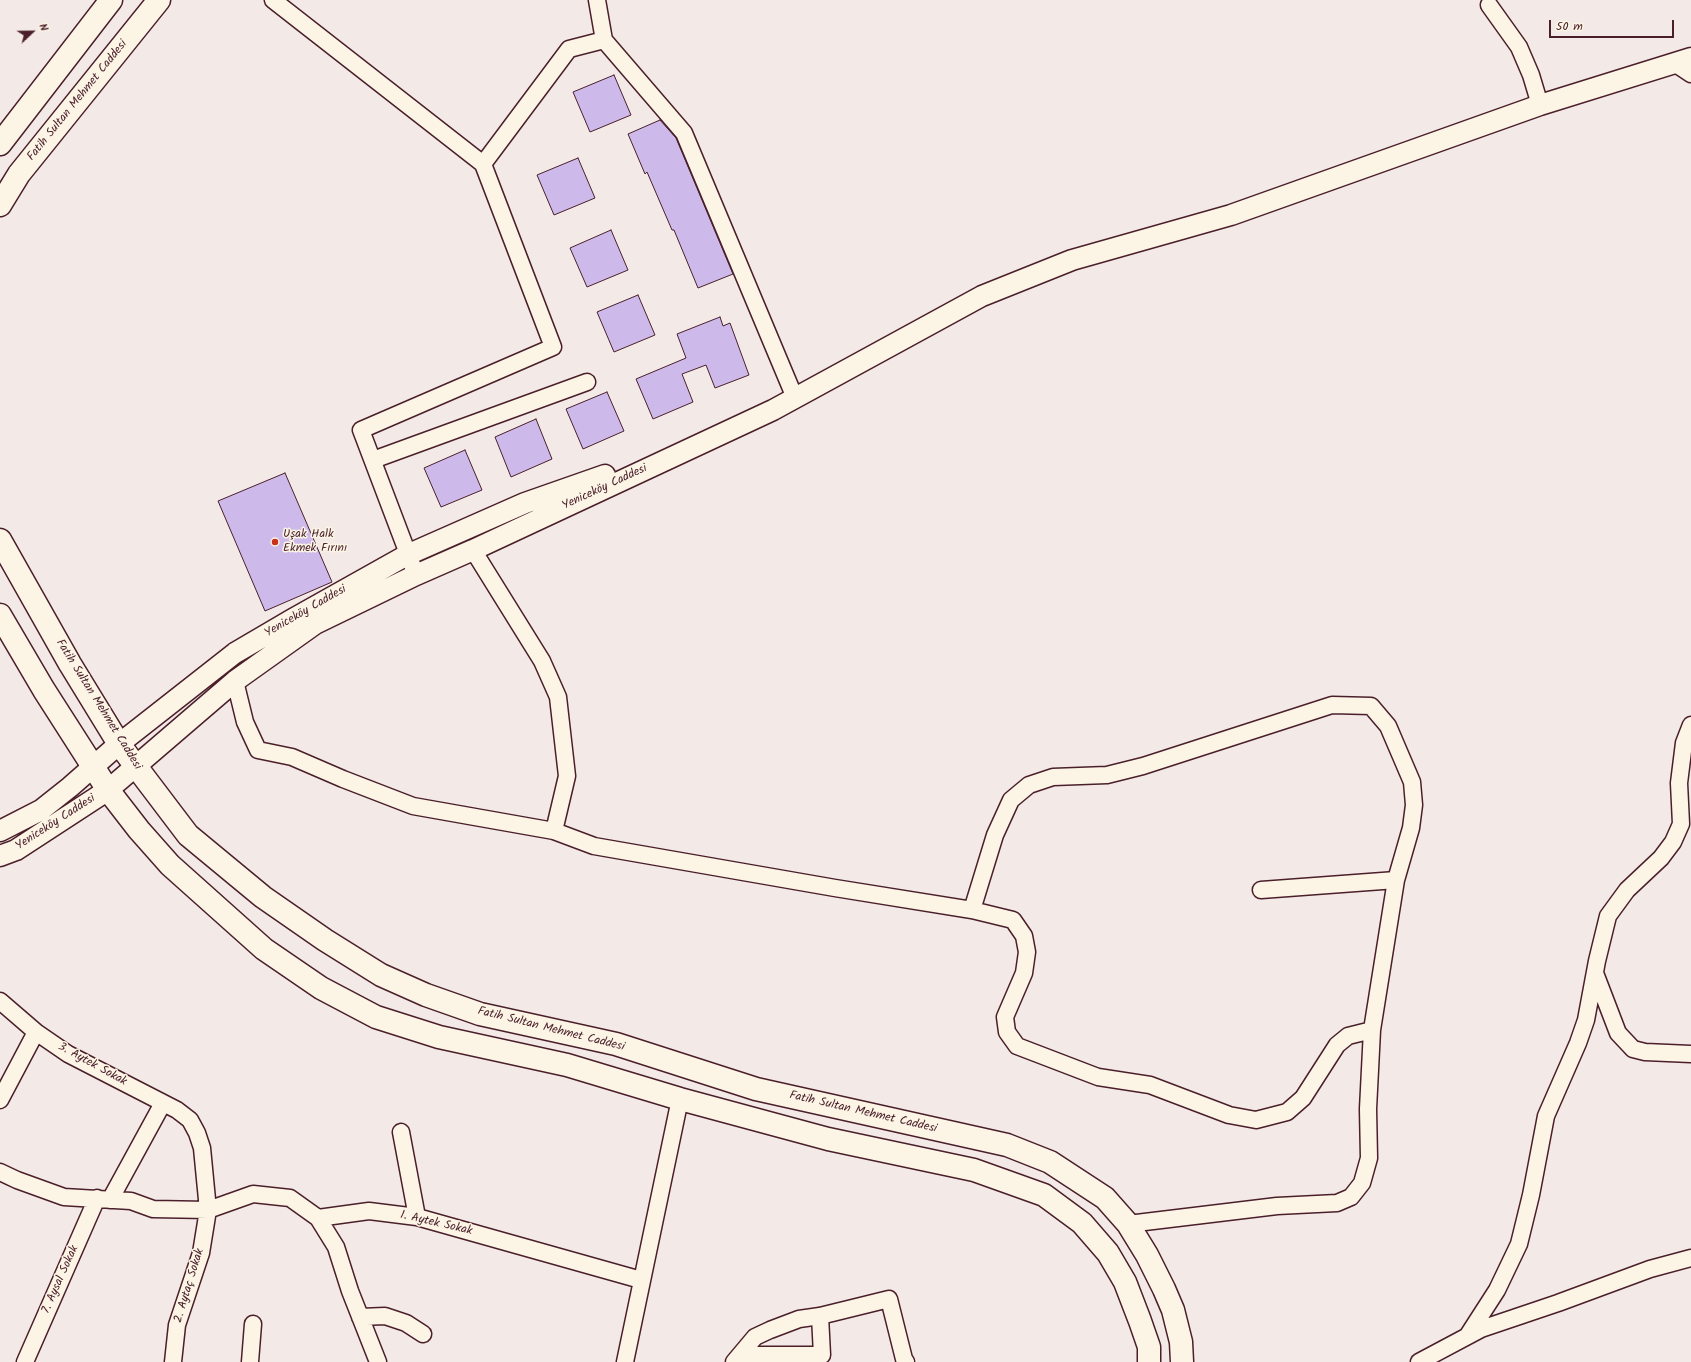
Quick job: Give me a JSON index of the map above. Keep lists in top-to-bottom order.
{
  "streets": {
    "main road": ["Fatih Sultan Mehmet Caddesi"],
    "street": [
      "Yeniceköy Caddesi",
      "3. Aytek Sokak",
      "1. Aytek Sokak",
      "7. Aysal Sokak",
      "2. Aytaç Sokak"
    ]
  },
  "crossings": [
    ["Fatih Sultan Mehmet Caddesi", "Yeniceköy Caddesi"],
    ["3. Aytek Sokak", "7. Aysal Sokak"],
    ["3. Aytek Sokak", "2. Aytaç Sokak"]
  ],
  "places": ["Uşak Halk Ekmek Fırını"],
  "scale_bar": "50 m",
  "north": "right"
}
